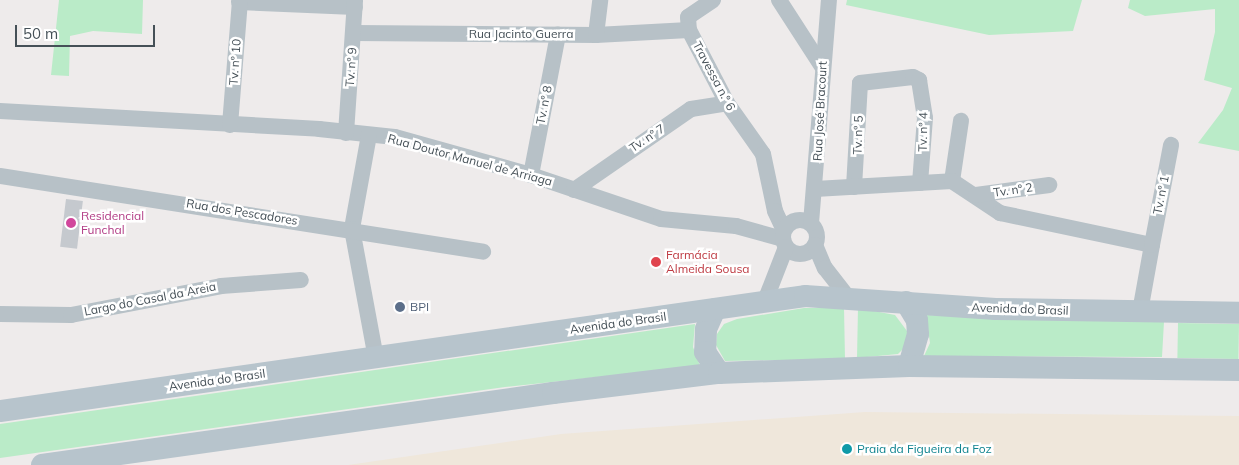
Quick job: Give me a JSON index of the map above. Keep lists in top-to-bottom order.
{
  "streets": {
    "main road": ["Avenida do Brasil"],
    "street": [
      "Rua Jacinto Guerra",
      "Tv. nº 10",
      "Tv. nº 9",
      "Travessa n.º 6",
      "Tv. nº 8",
      "Rua José Bracourt",
      "Tv. nº 4",
      "Tv. nº 5",
      "Tv. nº 7",
      "Rua Doutor Manuel de Arriaga",
      "Tv. nº 2",
      "Tv. nº 1",
      "Rua dos Pescadores",
      "Largo do Casal da Areia"
    ]
  },
  "crossings": [
    ["Rua Jacinto Guerra", "Tv. nº 9"],
    ["Rua Jacinto Guerra", "Travessa n.º 6"],
    ["Rua Jacinto Guerra", "Tv. nº 8"],
    ["Tv. nº 10", "Rua Doutor Manuel de Arriaga"],
    ["Tv. nº 9", "Rua Doutor Manuel de Arriaga"],
    ["Travessa n.º 6", "Rua José Bracourt"],
    ["Travessa n.º 6", "Tv. nº 7"],
    ["Travessa n.º 6", "Rua Doutor Manuel de Arriaga"],
    ["Tv. nº 8", "Rua Doutor Manuel de Arriaga"],
    ["Rua José Bracourt", "Rua Doutor Manuel de Arriaga"],
    ["Tv. nº 4", "Tv. nº 5"],
    ["Tv. nº 7", "Rua Doutor Manuel de Arriaga"]
  ],
  "places": [
    "Residencial Funchal",
    "Farmácia Almeida Sousa",
    "BPI",
    "Praia da Figueira da Foz"
  ],
  "scale_bar": "50 m"
}
